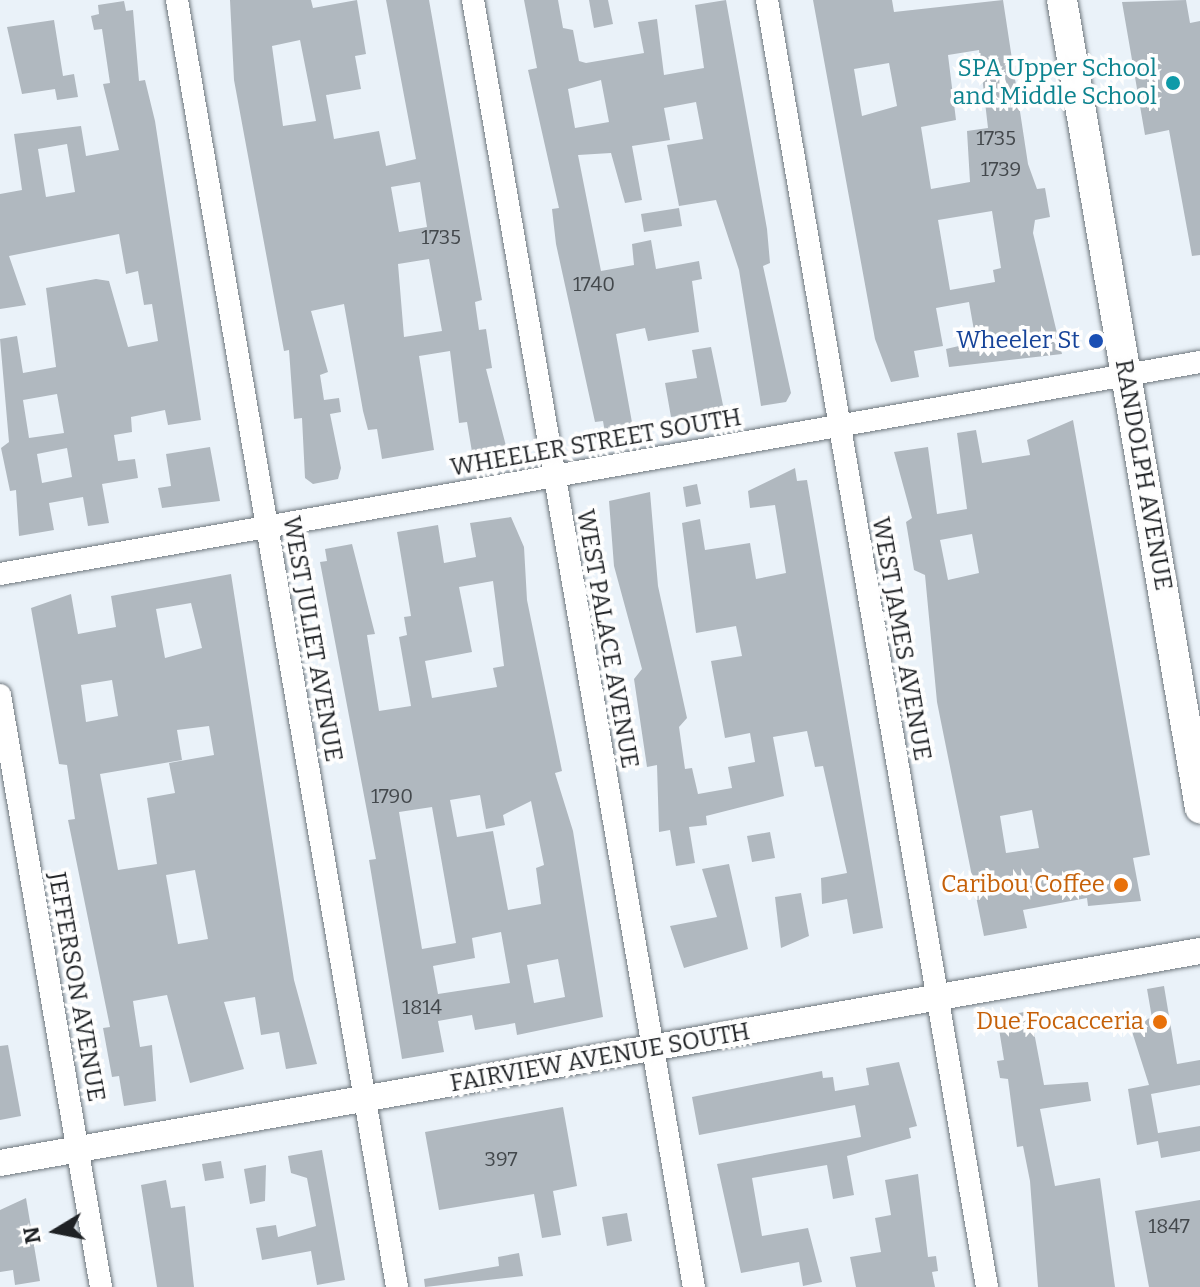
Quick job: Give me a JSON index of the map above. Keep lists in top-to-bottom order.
{
  "streets": {
    "main road": ["RANDOLPH AVENUE"],
    "street": [
      "WHEELER STREET SOUTH",
      "WEST JULIET AVENUE",
      "WEST PALACE AVENUE",
      "WEST JAMES AVENUE",
      "JEFFERSON AVENUE",
      "FAIRVIEW AVENUE SOUTH"
    ]
  },
  "crossings": [
    ["WHEELER STREET SOUTH", "RANDOLPH AVENUE"],
    ["WHEELER STREET SOUTH", "WEST JULIET AVENUE"],
    ["WHEELER STREET SOUTH", "WEST PALACE AVENUE"],
    ["WHEELER STREET SOUTH", "WEST JAMES AVENUE"],
    ["WEST JULIET AVENUE", "FAIRVIEW AVENUE SOUTH"],
    ["WEST PALACE AVENUE", "FAIRVIEW AVENUE SOUTH"],
    ["WEST JAMES AVENUE", "FAIRVIEW AVENUE SOUTH"],
    ["JEFFERSON AVENUE", "FAIRVIEW AVENUE SOUTH"]
  ],
  "places": [
    "SPA Upper School and Middle School",
    "Wheeler St",
    "Caribou Coffee",
    "Due Focacceria"
  ],
  "house_numbers": [
    "1735",
    "1739",
    "1735",
    "1740",
    "1790",
    "1814",
    "397",
    "1847"
  ],
  "north": "left"
}
